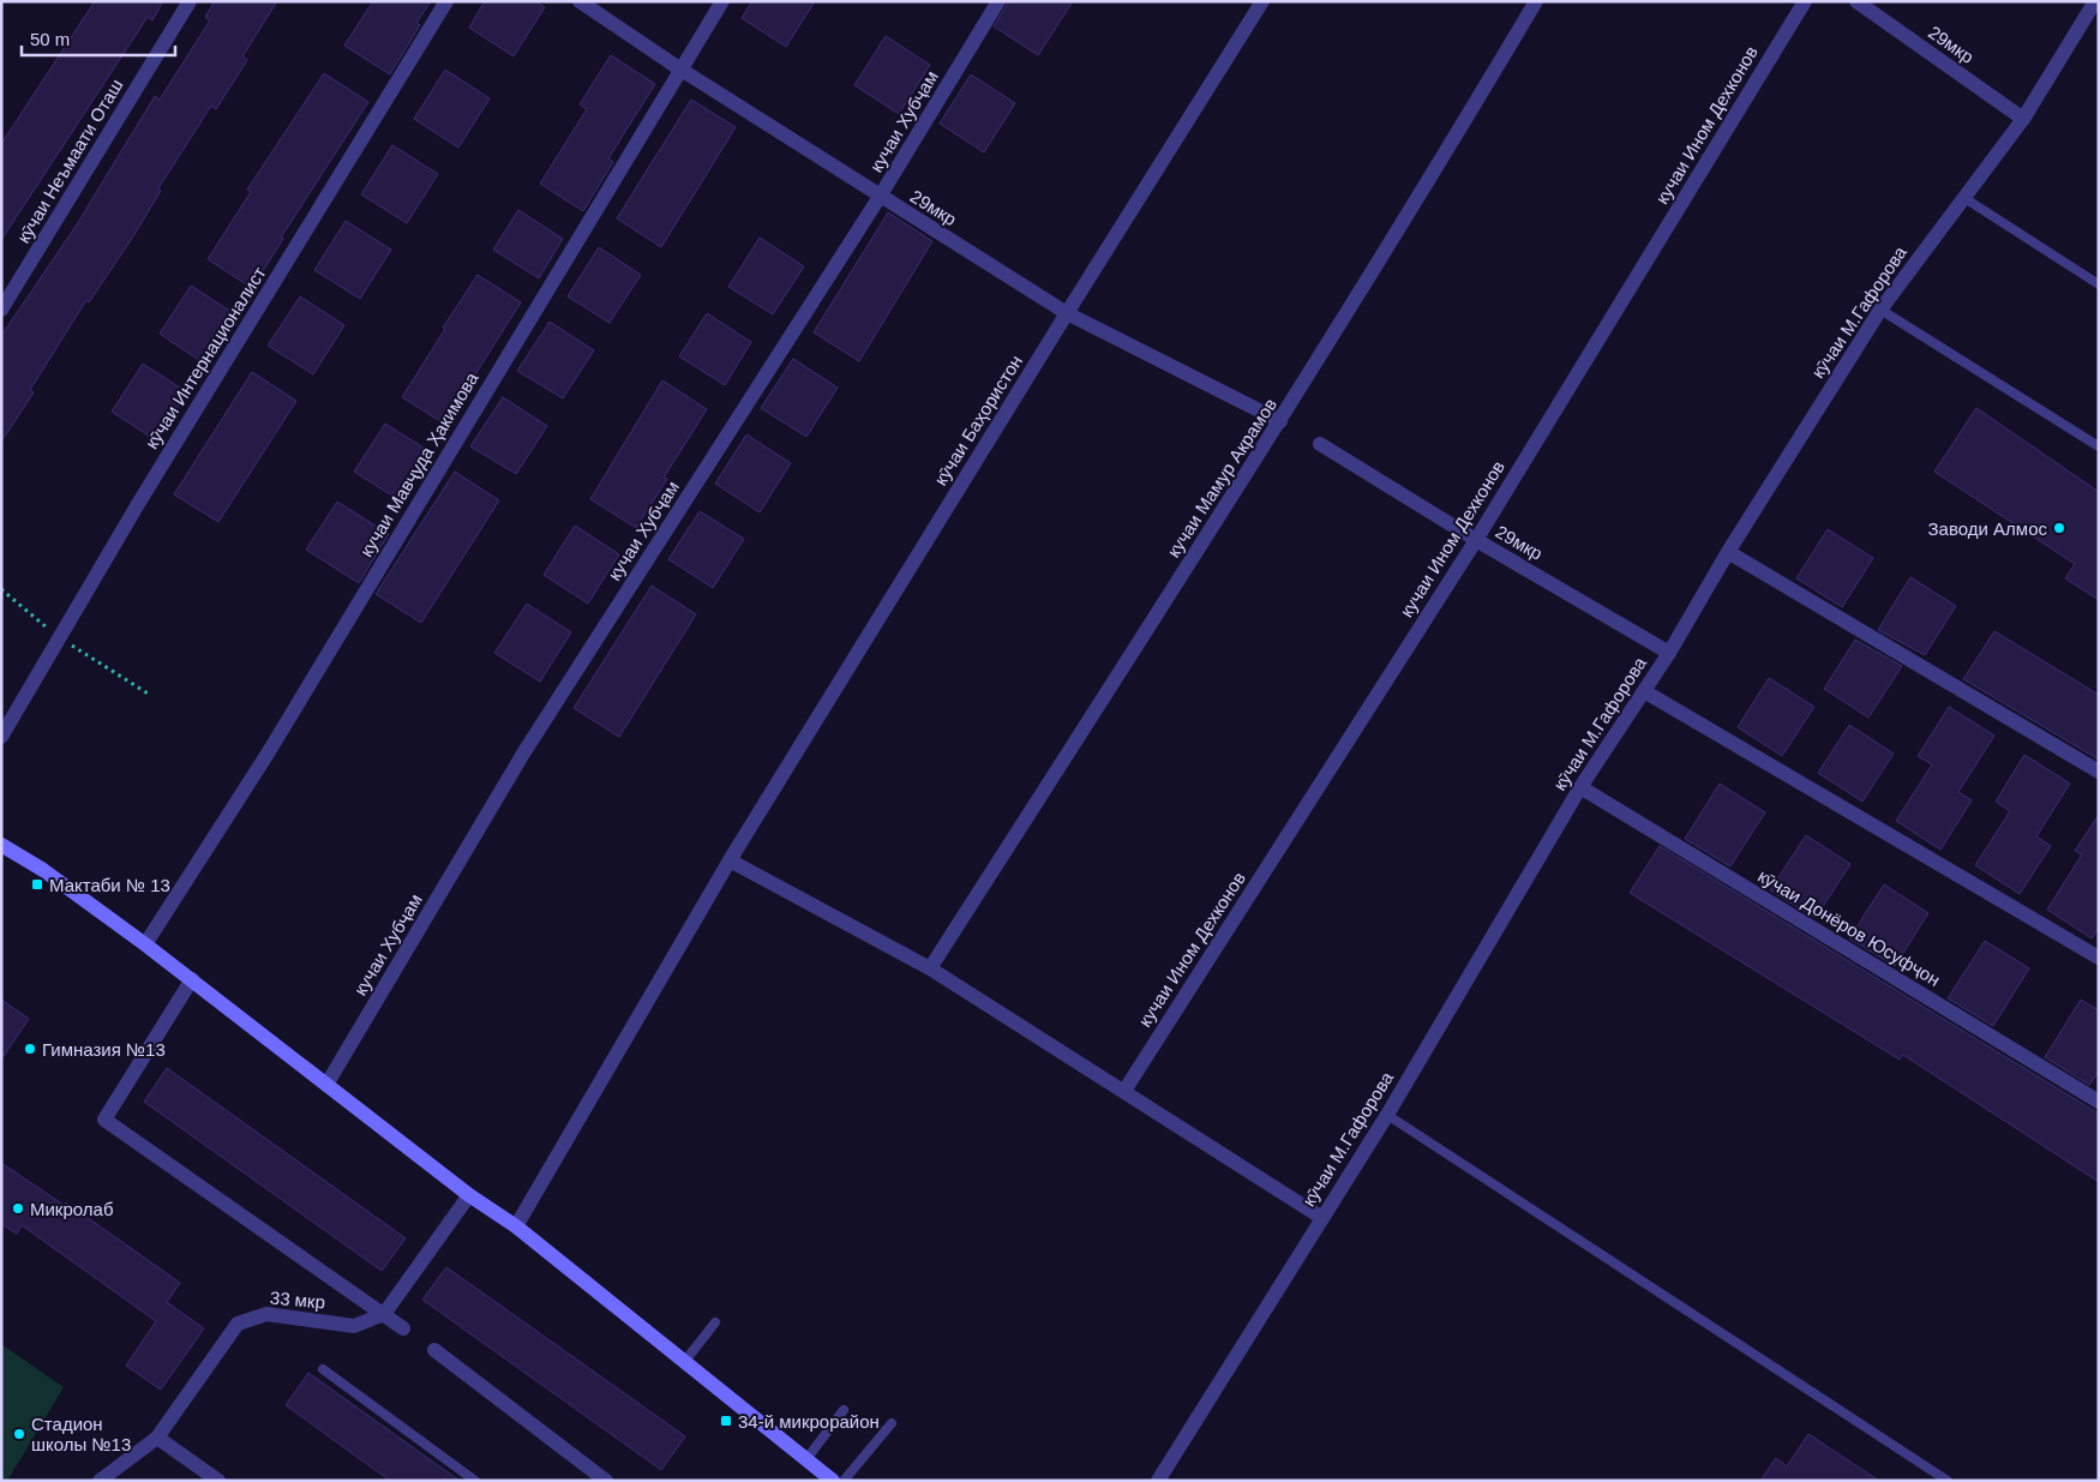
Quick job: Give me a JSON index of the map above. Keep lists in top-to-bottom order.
{
  "streets": {
    "street": [
      "29мкр",
      "кучаи Хубҷам",
      "кучаи Ином Дехконов",
      "кӯчаи Неъмаати Оташ",
      "кӯчаи М.Гафорова",
      "кӯчаи Интернационалист",
      "кӯчаи Баҳористон",
      "кучаи Мавҷуда Ҳакимова",
      "кучаи Мамур Акрамов",
      "кӯчаи Донёров Юсуфҷон",
      "33 мкр"
    ]
  },
  "crossings": [
    ["29мкр", "кучаи Хубҷам"],
    ["29мкр", "кучаи Ином Дехконов"],
    ["29мкр", "кӯчаи М.Гафорова"],
    ["29мкр", "кӯчаи Баҳористон"],
    ["29мкр", "кучаи Мавҷуда Ҳакимова"],
    ["29мкр", "кучаи Мамур Акрамов"],
    ["кӯчаи М.Гафорова", "кӯчаи Донёров Юсуфҷон"]
  ],
  "places": {
    "other": [
      "Заводи Алмос",
      "Гимназия №13",
      "Микролаб",
      "Стадион школы №13"
    ],
    "transit": ["Мактаби № 13", "34-й микрорайон"]
  },
  "scale_bar": "50 m"
}
